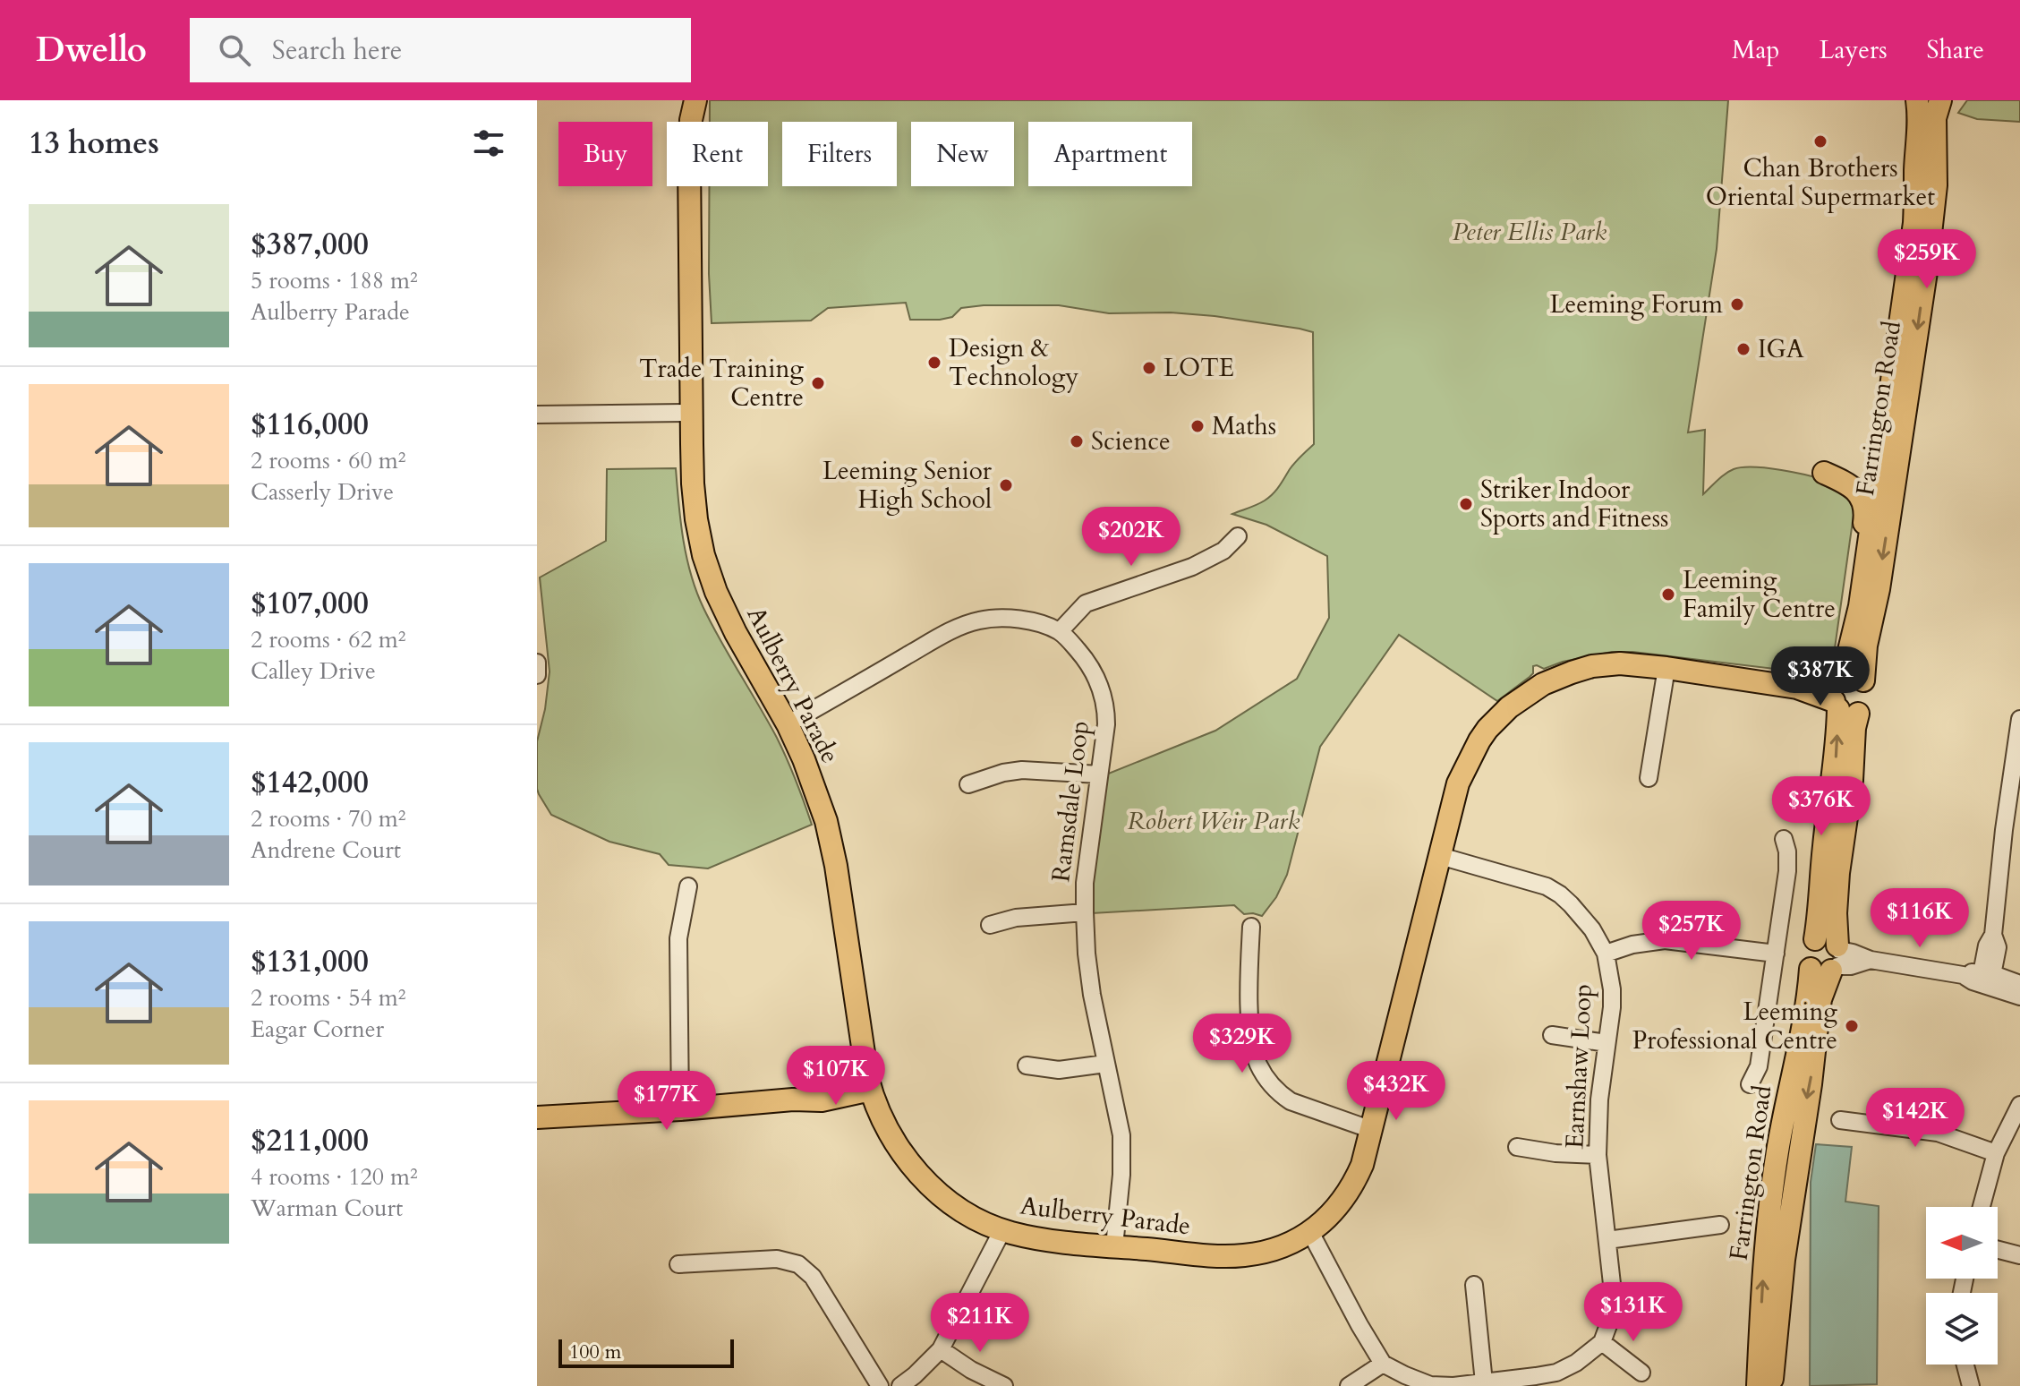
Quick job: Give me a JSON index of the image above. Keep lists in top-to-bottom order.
{
  "streets": {
    "main road": ["Farrington Road", "Aulberry Parade"],
    "street": ["Ramsdale Loop", "Earnshaw Loop"]
  },
  "crossings": [
    ["Farrington Road", "Aulberry Parade"],
    ["Aulberry Parade", "Ramsdale Loop"],
    ["Aulberry Parade", "Earnshaw Loop"]
  ],
  "parks": ["Peter Ellis Park", "Robert Weir Park"],
  "places": [
    "Chan Brothers Oriental Supermarket",
    "Leeming Forum",
    "IGA",
    "Design & Technology",
    "LOTE",
    "Trade Training Centre",
    "Maths",
    "Science",
    "Leeming Senior High School",
    "Striker Indoor Sports and Fitness",
    "Leeming Family Centre",
    "Leeming Professional Centre"
  ],
  "scale_bar": "100 m",
  "north": "left",
  "page": {
    "header": "Dwello",
    "search": "Search here",
    "nav": ["Map", "Layers", "Share"],
    "heading": "13 homes",
    "chip": [
      "Buy",
      "Rent",
      "Filters",
      "New",
      "Apartment"
    ],
    "list": [
      {
        "name": "$387,000",
        "note": "5 rooms · 188 m² · Aulberry Parade"
      },
      {
        "name": "$116,000",
        "note": "2 rooms · 60 m² · Casserly Drive"
      },
      {
        "name": "$107,000",
        "note": "2 rooms · 62 m² · Calley Drive"
      },
      {
        "name": "$142,000",
        "note": "2 rooms · 70 m² · Andrene Court"
      },
      {
        "name": "$131,000",
        "note": "2 rooms · 54 m² · Eagar Corner"
      },
      {
        "name": "$211,000",
        "note": "4 rooms · 120 m² · Warman Court"
      }
    ],
    "price": [
      "$259K",
      "$202K",
      "$387K",
      "$376K",
      "$116K",
      "$257K",
      "$329K",
      "$107K",
      "$432K",
      "$177K",
      "$142K",
      "$131K",
      "$211K"
    ],
    "scale": "100 m"
  }
}
